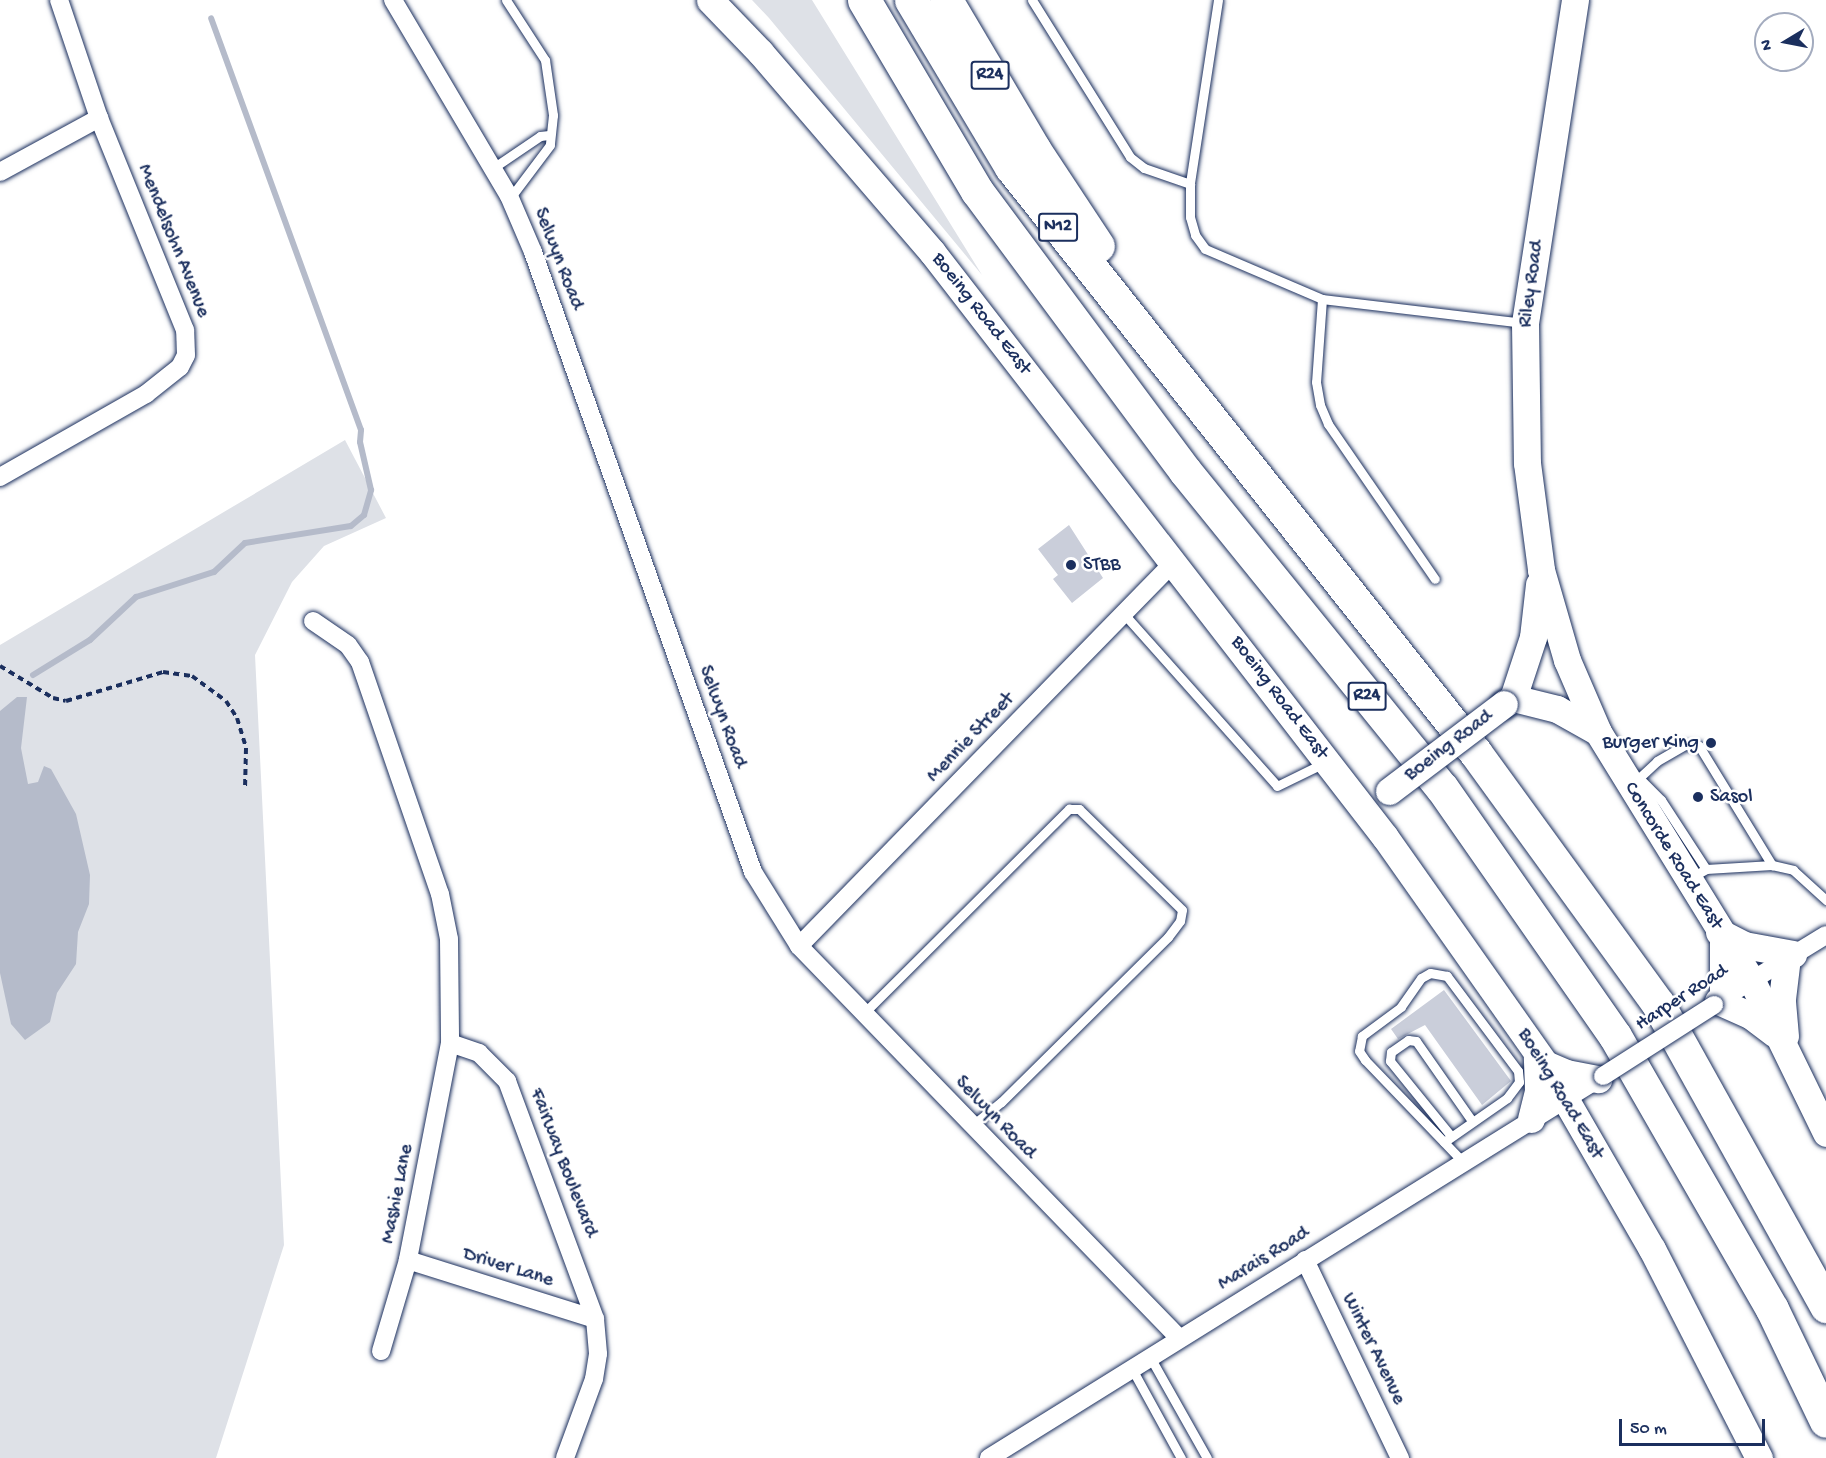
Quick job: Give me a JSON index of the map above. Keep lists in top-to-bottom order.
{
  "streets": {
    "highway": ["R24", "N12"],
    "main road": [
      "Riley Road",
      "Boeing Road East",
      "Boeing Road",
      "Concorde Road East"
    ],
    "street": [
      "Mendelsohn Avenue",
      "Selwyn Road",
      "Mennie Street",
      "Harper Road",
      "Fairway Boulevard",
      "Mashie Lane",
      "Marais Road",
      "Driver Lane",
      "Winter Avenue"
    ]
  },
  "crossings": [
    ["R24", "N12"],
    ["Selwyn Road", "Mennie Street"],
    ["Selwyn Road", "Marais Road"],
    ["Riley Road", "Boeing Road"],
    ["Riley Road", "Concorde Road East"],
    ["Boeing Road East", "Mennie Street"],
    ["Boeing Road East", "Boeing Road"],
    ["Boeing Road East", "Harper Road"],
    ["Boeing Road East", "Marais Road"],
    ["Boeing Road", "Concorde Road East"],
    ["Concorde Road East", "Harper Road"],
    ["Harper Road", "Marais Road"],
    ["Fairway Boulevard", "Mashie Lane"],
    ["Fairway Boulevard", "Driver Lane"],
    ["Mashie Lane", "Driver Lane"],
    ["Marais Road", "Winter Avenue"]
  ],
  "places": ["STBB", "Burger King", "Sasol"],
  "scale_bar": "50 m",
  "north": "left"
}
